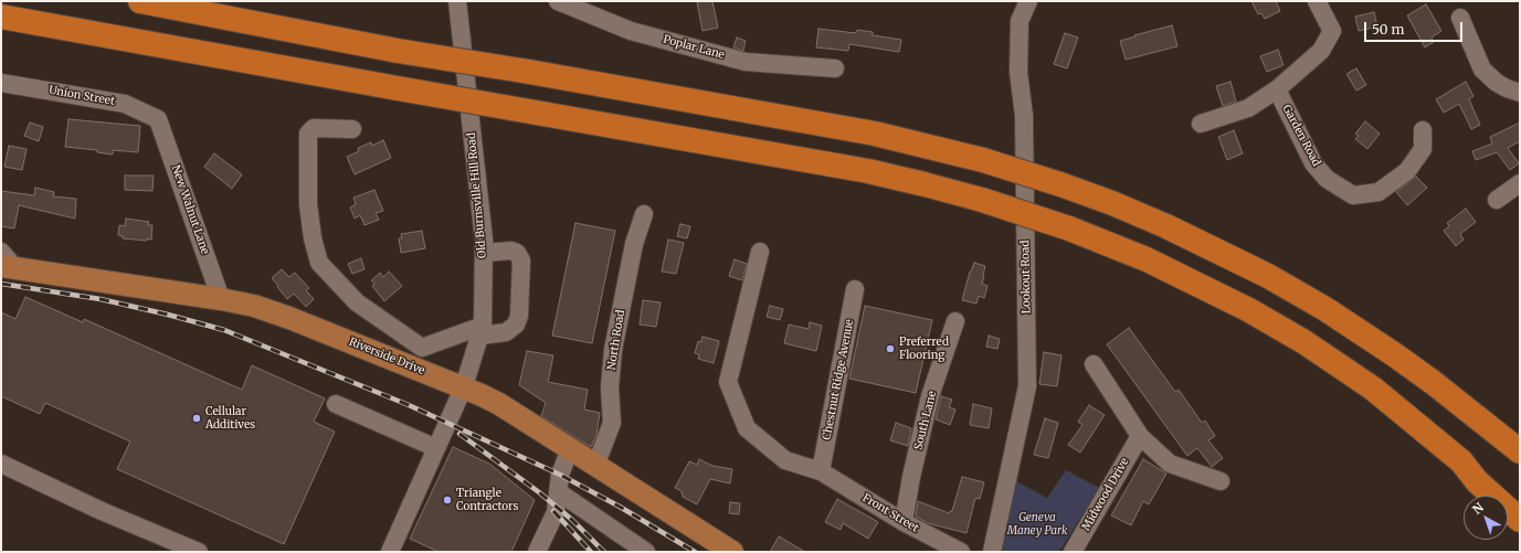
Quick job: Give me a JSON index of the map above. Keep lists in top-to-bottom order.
{
  "streets": {
    "main road": ["Riverside Drive"],
    "street": [
      "Poplar Lane",
      "Union Street",
      "Garden Road",
      "Old Burnsville Hill Road",
      "New Walnut Lane",
      "Lookout Road",
      "North Road",
      "Chestnut Ridge Avenue",
      "South Lane",
      "Midwood Drive",
      "Front Street"
    ]
  },
  "crossings": [
    ["Union Street", "New Walnut Lane"],
    ["Old Burnsville Hill Road", "Riverside Drive"],
    ["New Walnut Lane", "Riverside Drive"],
    ["North Road", "Riverside Drive"],
    ["Chestnut Ridge Avenue", "Front Street"],
    ["South Lane", "Front Street"]
  ],
  "parks": ["Geneva Maney Park"],
  "places": ["Preferred Flooring", "Cellular Additives", "Triangle Contractors"],
  "scale_bar": "50 m",
  "north": "top left"
}
